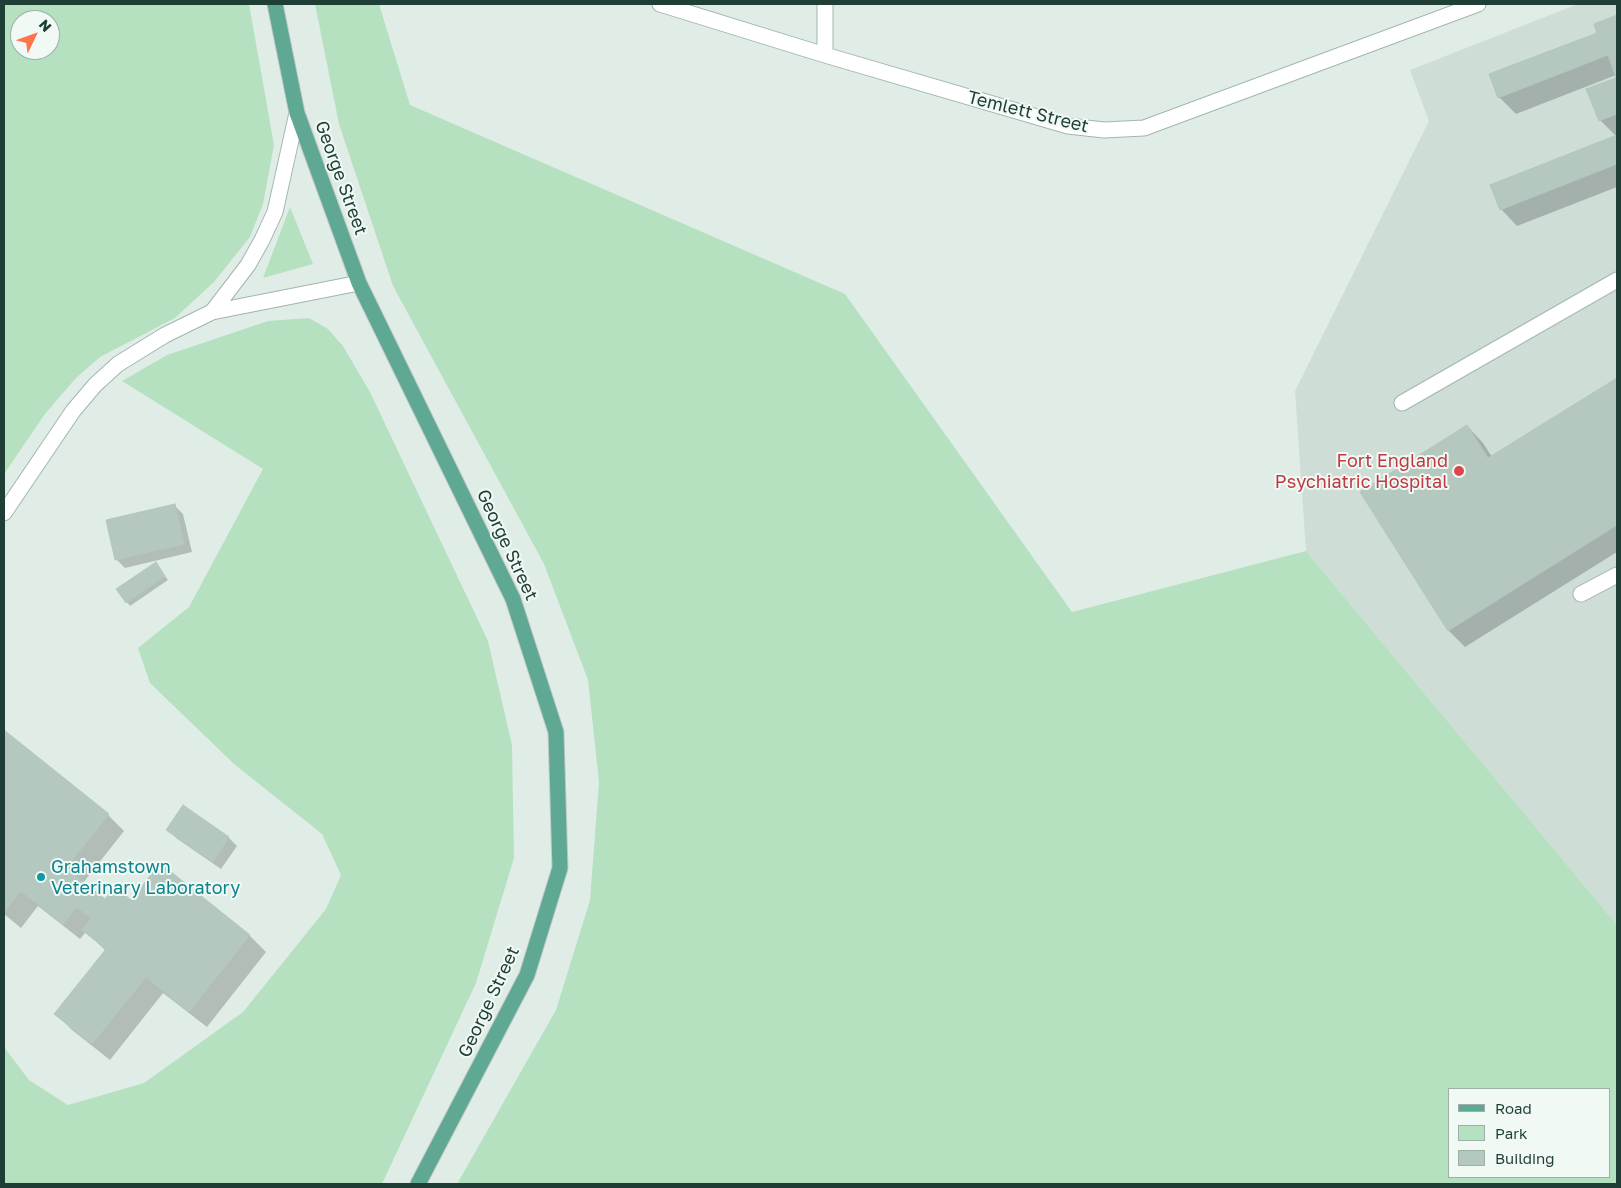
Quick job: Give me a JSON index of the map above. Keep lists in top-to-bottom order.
{
  "streets": {
    "main road": ["George Street"],
    "street": ["Temlett Street"]
  },
  "places": ["Fort England Psychiatric Hospital", "Grahamstown Veterinary Laboratory"],
  "legend": ["Road", "Park", "Building"],
  "north": "top right"
}
